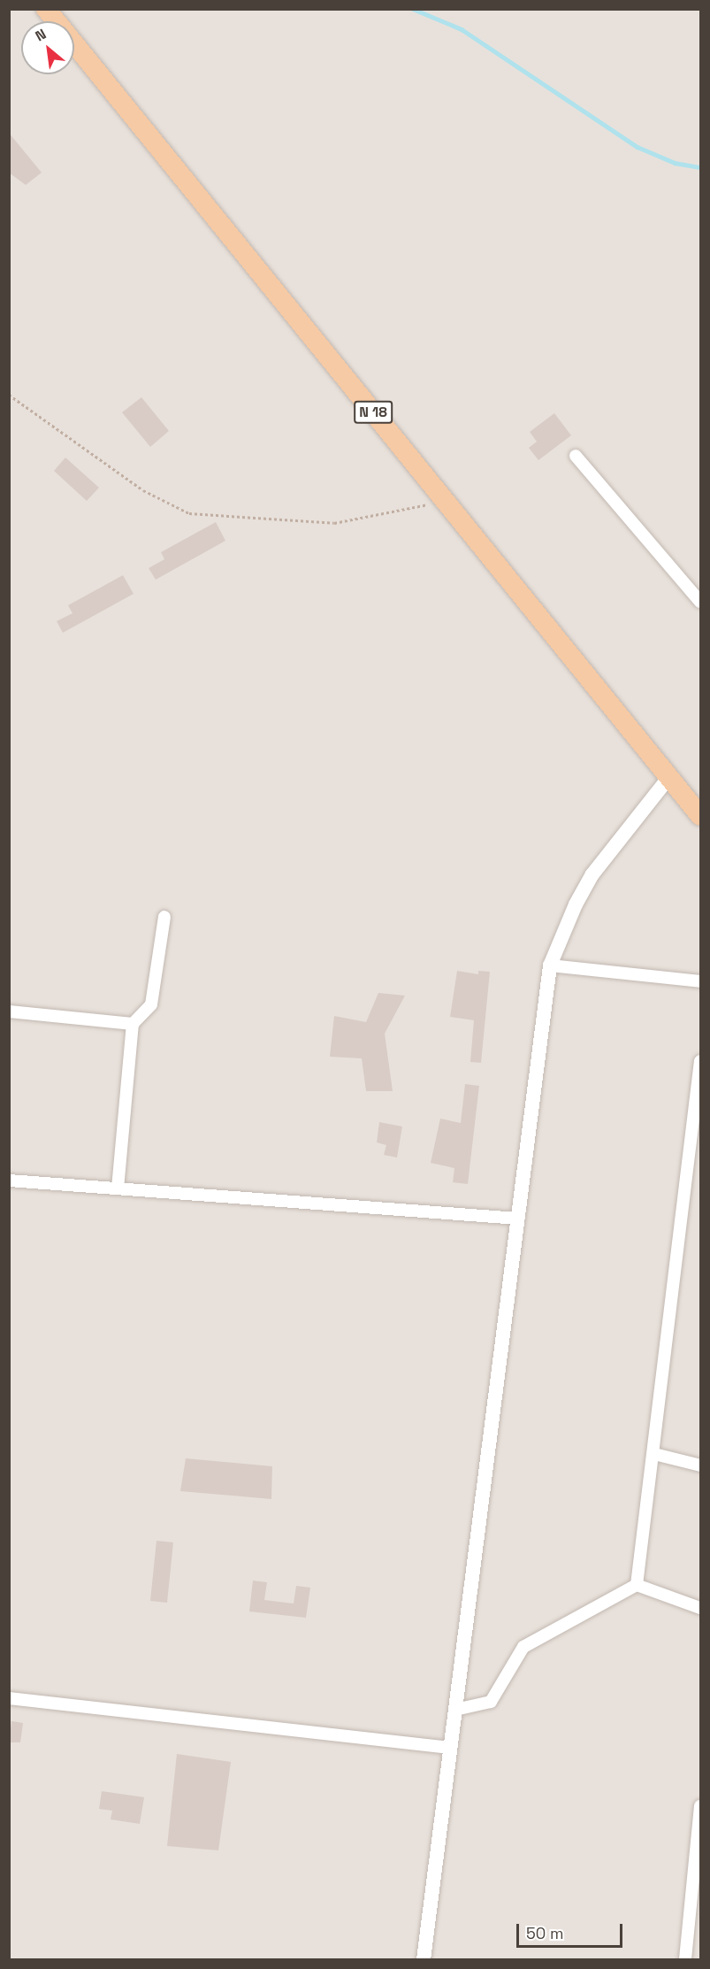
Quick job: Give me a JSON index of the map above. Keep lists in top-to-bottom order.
{
  "streets": {
    "main road": ["N 18"]
  },
  "scale_bar": "50 m",
  "north": "top left"
}
